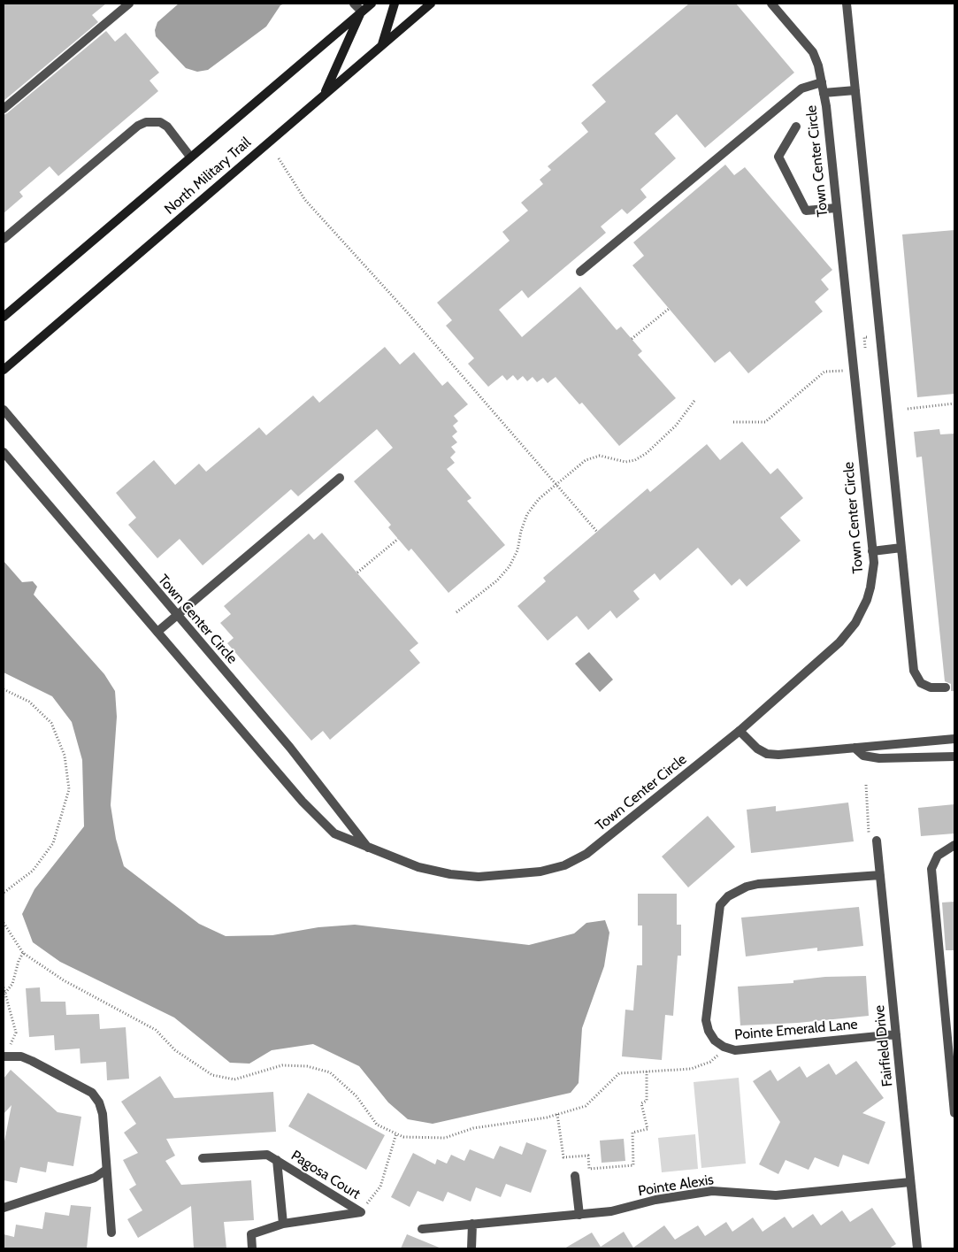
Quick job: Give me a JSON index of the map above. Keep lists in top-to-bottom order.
{
  "streets": {
    "main road": ["North Military Trail"],
    "street": [
      "Town Center Circle",
      "Pointe Emerald Lane",
      "Fairfield Drive",
      "Pagosa Court",
      "Pointe Alexis"
    ]
  },
  "crossings": [
    ["Pointe Emerald Lane", "Fairfield Drive"],
    ["Fairfield Drive", "Pointe Alexis"]
  ]
}
